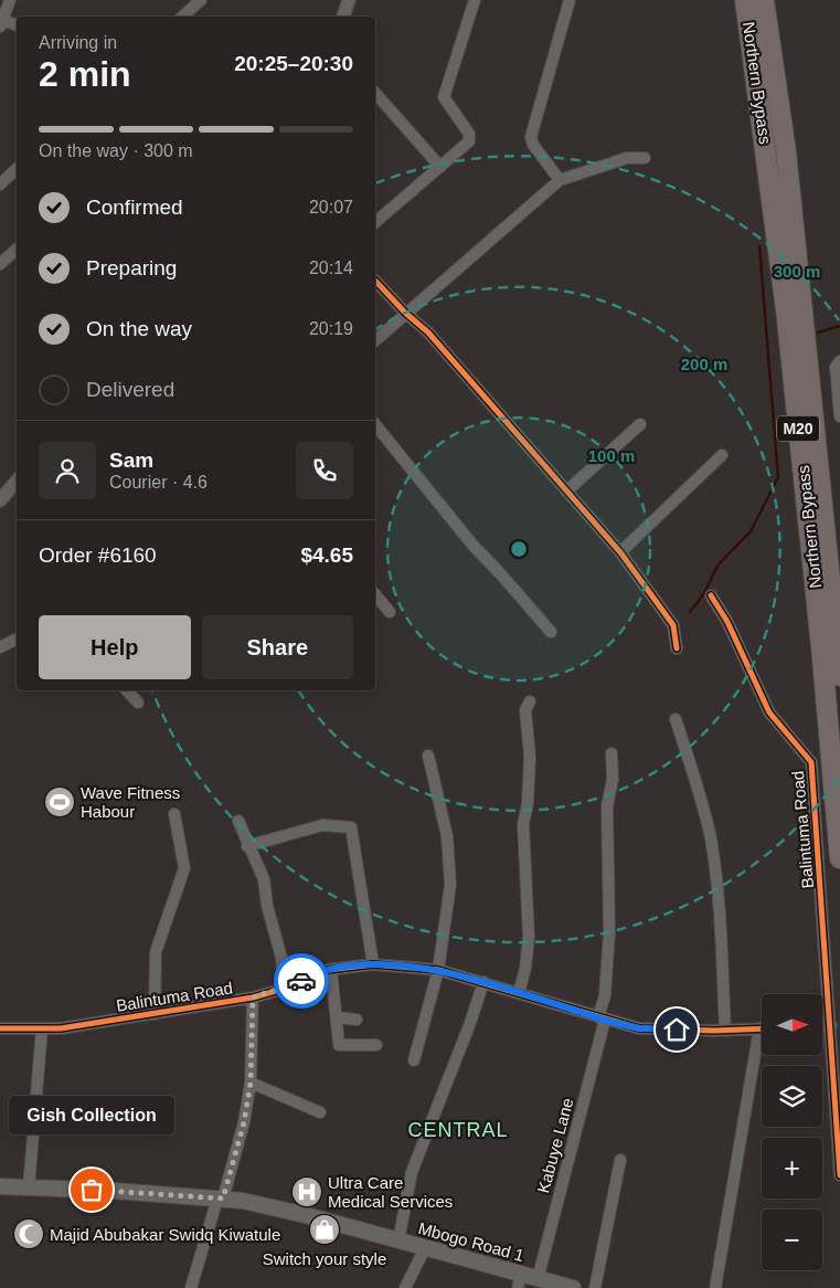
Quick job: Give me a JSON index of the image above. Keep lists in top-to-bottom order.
{
  "streets": {
    "highway": ["Northern Bypass", "M20"],
    "main road": ["Mbogo Road 1"],
    "street": ["Balintuma Road", "Kabuye Lane"]
  },
  "crossings": [
    ["Balintuma Road", "Kabuye Lane"],
    ["Kabuye Lane", "Mbogo Road 1"]
  ],
  "districts": ["CENTRAL"],
  "places": {
    "sports": ["Wave Fitness Habour"],
    "other": ["Gish Collection"],
    "hospital": ["Ultra Care Medical Services"],
    "shop": ["Switch your style"],
    "mosque": ["Majid Abubakar Swidq Kiwatule"]
  },
  "north": "right",
  "page": {
    "heading": ["2 min", "Arriving in", "20:25–20:30"],
    "panel": [
      "Sam",
      "Courier · 4.6",
      "Order #6160",
      "$4.65"
    ],
    "bar": "On the way · 300 m",
    "list": [
      ["Confirmed", "20:07"],
      ["Preparing", "20:14"],
      ["On the way", "20:19"],
      "Delivered"
    ],
    "buttons": ["Help", "Share"],
    "map_buttons": ["+", "−"],
    "bubble": "Gish Collection"
  },
  "rings": ["300 m", "200 m", "100 m"]
}
